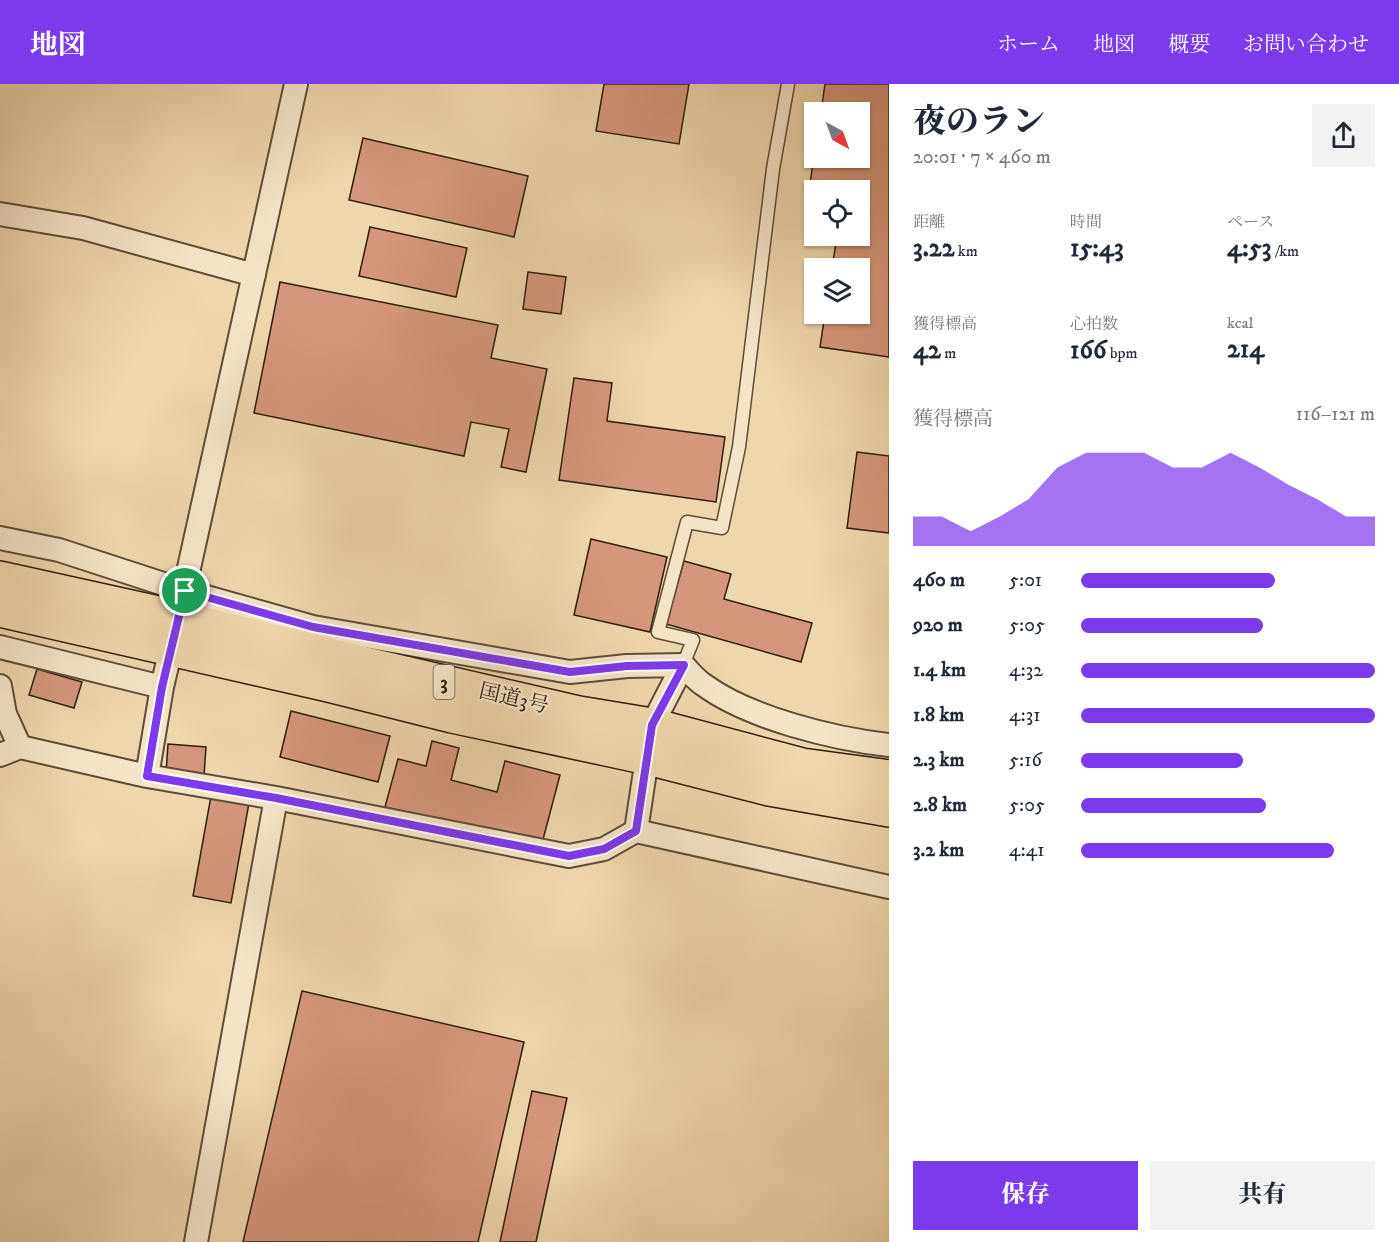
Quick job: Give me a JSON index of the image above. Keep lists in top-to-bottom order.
{
  "streets": {
    "highway": ["3", "国道3号"]
  },
  "north": "bottom right",
  "page": {
    "header": "地図",
    "nav": [
      "ホーム",
      "地図",
      "概要",
      "お問い合わせ"
    ],
    "heading": ["夜のラン", "20:01 · 7 × 460 m"],
    "stats": [
      ["距離", "3.22 km"],
      ["時間", "15:43"],
      ["ペース", "4:53 /km"],
      ["獲得標高", "42 m"],
      ["心拍数", "166 bpm"],
      ["kcal", "214"]
    ],
    "chart": ["獲得標高", "116–121 m"],
    "list": [
      {
        "name": "460 m",
        "note": "5:01"
      },
      {
        "name": "920 m",
        "note": "5:05"
      },
      {
        "name": "1.4 km",
        "note": "4:32"
      },
      {
        "name": "1.8 km",
        "note": "4:31"
      },
      {
        "name": "2.3 km",
        "note": "5:16"
      },
      {
        "name": "2.8 km",
        "note": "5:05"
      },
      {
        "name": "3.2 km",
        "note": "4:41"
      }
    ],
    "buttons": ["保存", "共有"]
  }
}
